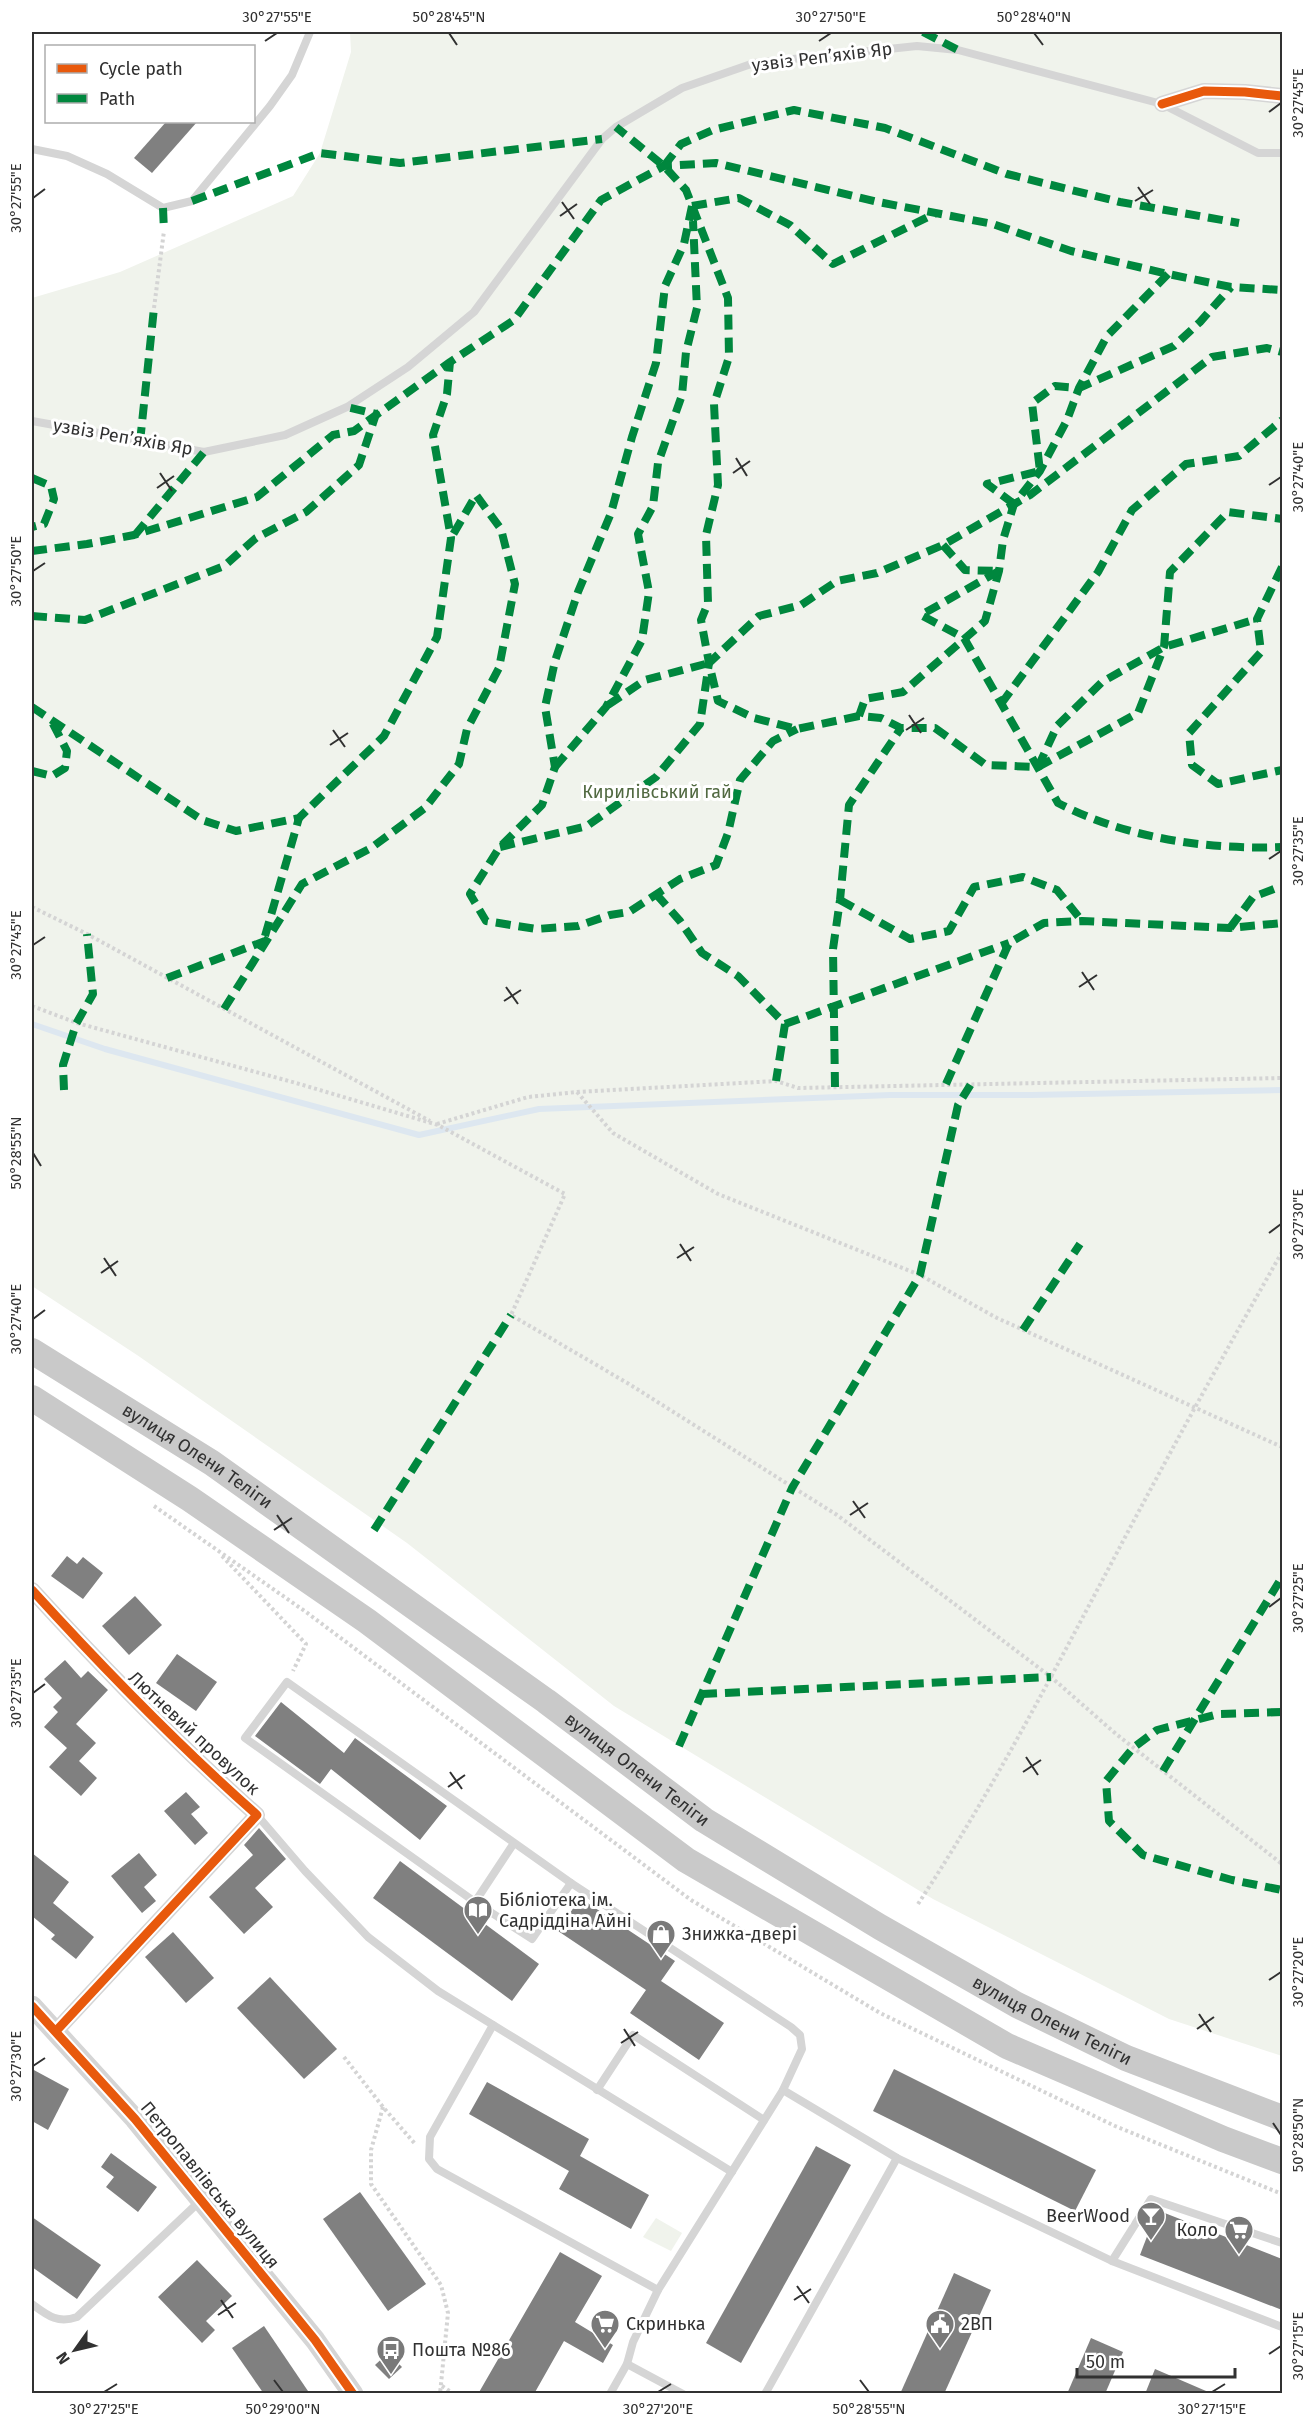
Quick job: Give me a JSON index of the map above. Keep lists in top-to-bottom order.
{
  "streets": {
    "main road": ["вулиця Олени Теліги"],
    "street": ["Лютневий провулок", "Петропавлівська вулиця"],
    "lane": ["узвіз Репʼяхів Яр"]
  },
  "crossings": [
    ["Лютневий провулок", "Петропавлівська вулиця"]
  ],
  "parks": ["Кирилівський гай"],
  "places": {
    "library": ["Бібліотека ім. Садріддіна Айні"],
    "shop": ["Знижка-двері"],
    "bar": ["BeerWood"],
    "supermarket": ["Коло", "Скринька"],
    "public building": ["2ВП"],
    "bus stop": ["Пошта №86"]
  },
  "legend": ["Cycle path", "Path"],
  "scale_bar": "50 m",
  "north": "bottom left",
  "coordinates": [
    "30°27'55\"E",
    "50°28'45\"N",
    "30°27'50\"E",
    "50°28'40\"N",
    "30°27'45\"E",
    "30°27'40\"E",
    "30°27'35\"E",
    "50°28'55\"N",
    "30°27'30\"E",
    "30°27'25\"E",
    "30°27'20\"E",
    "50°28'50\"N",
    "30°27'15\"E",
    "50°29'00\"N"
  ]
}
